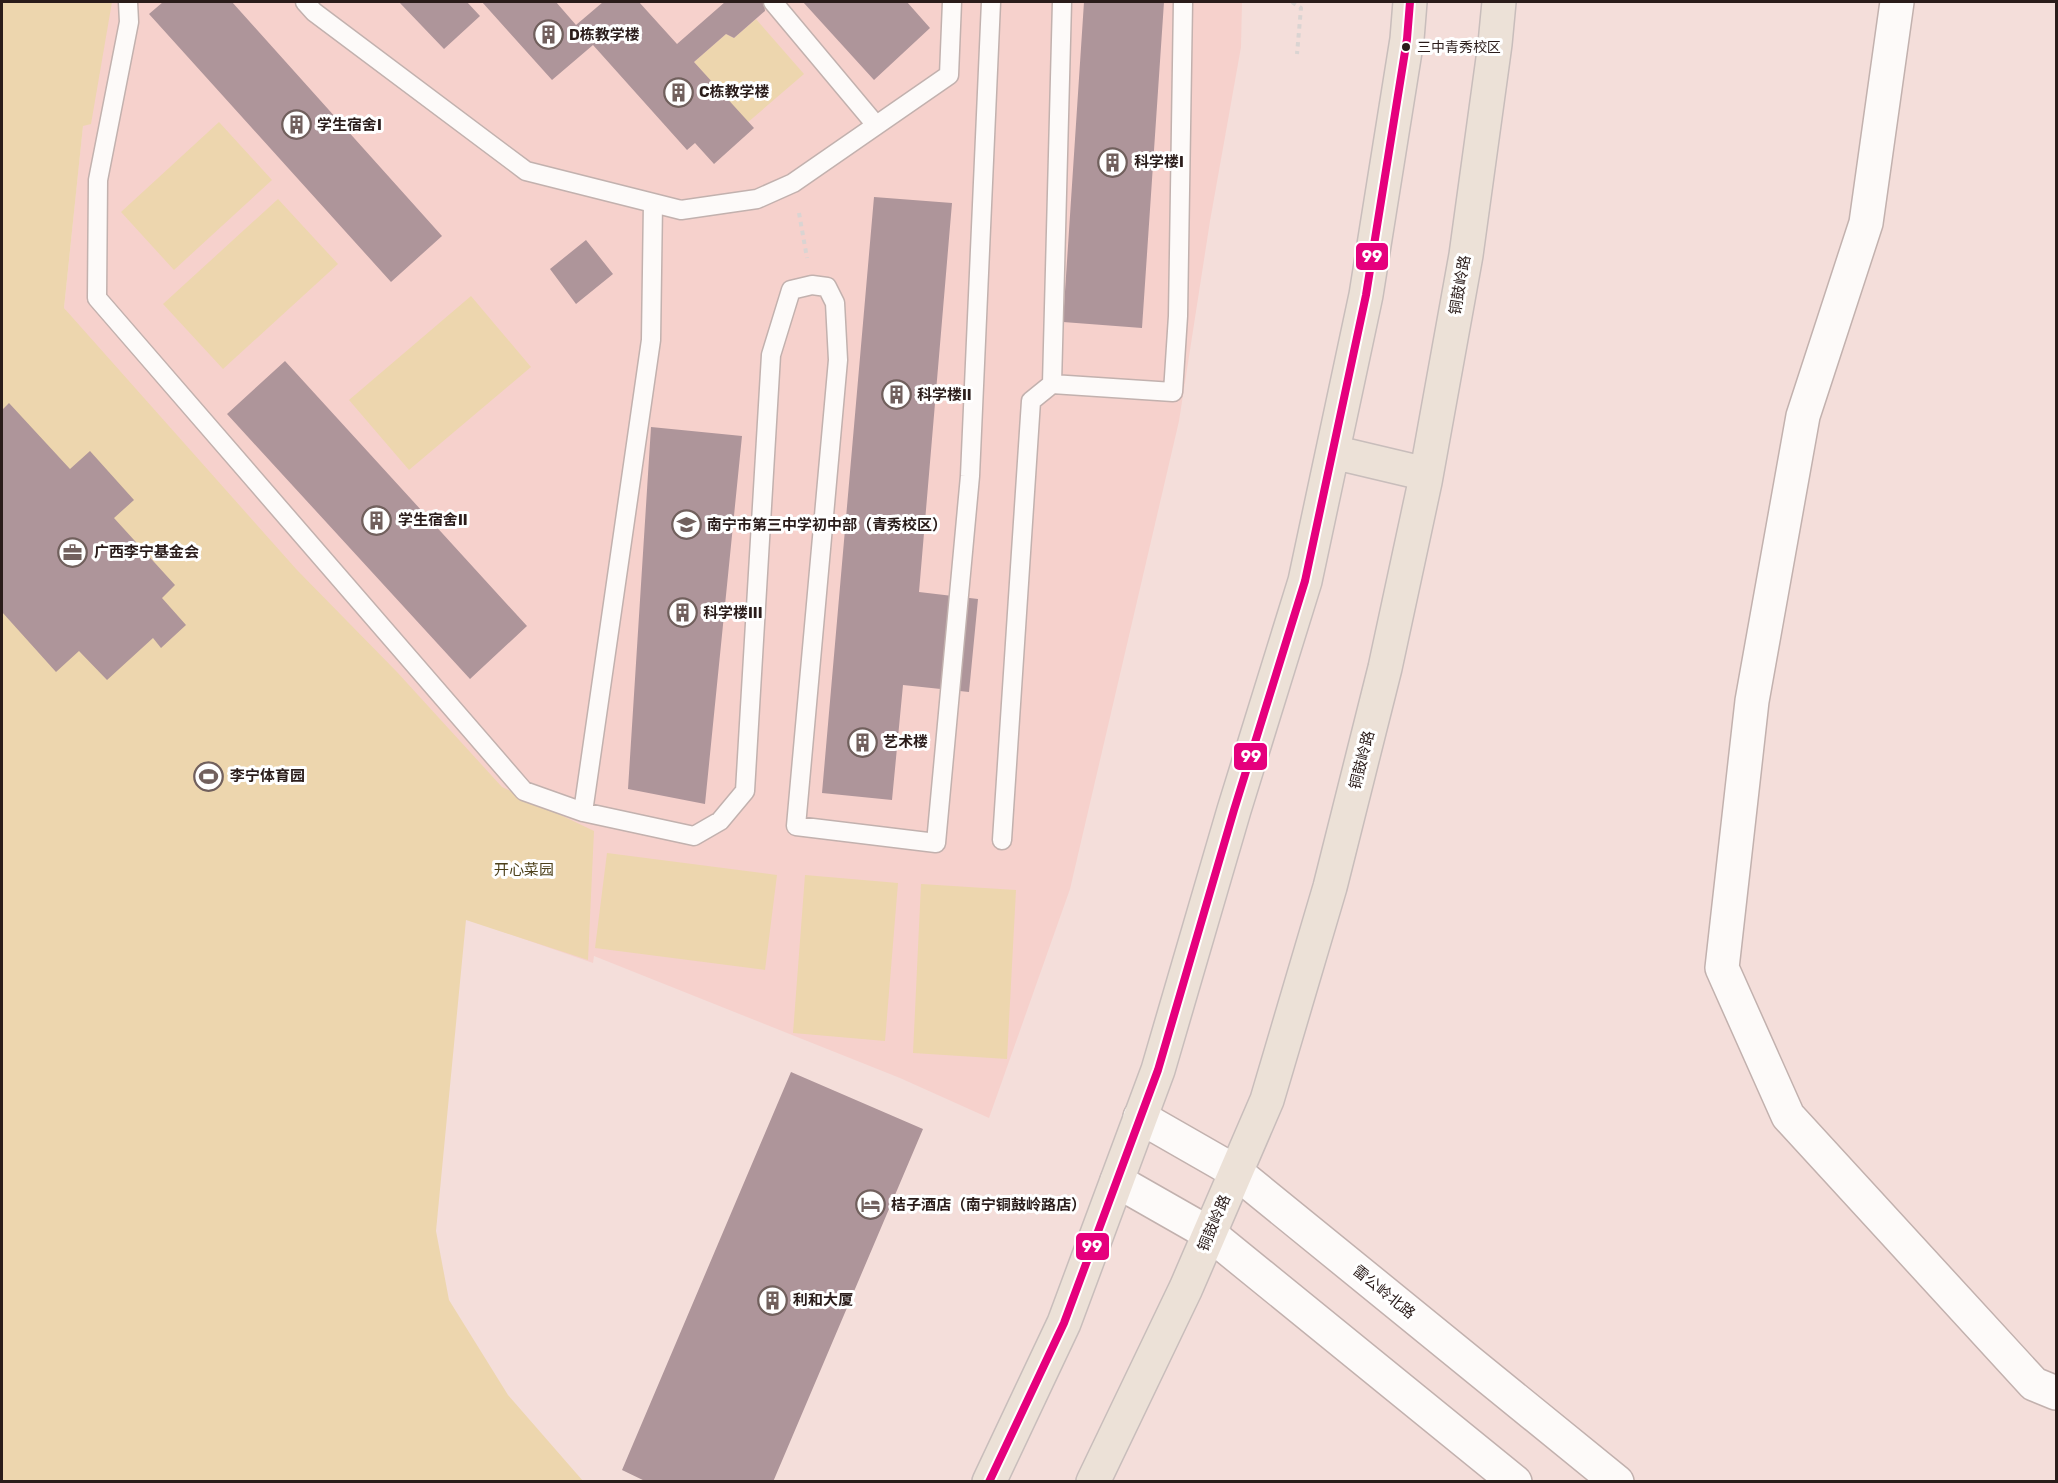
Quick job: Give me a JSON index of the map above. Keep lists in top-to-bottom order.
{
  "streets": {
    "main road": ["铜鼓岭路"],
    "street": ["雷公岭北路"]
  },
  "crossings": [
    ["铜鼓岭路", "雷公岭北路"]
  ],
  "parks": ["开心菜园"],
  "places": {
    "building": [
      "D栋教学楼",
      "C栋教学楼",
      "学生宿舍I",
      "科学楼I",
      "科学楼II",
      "学生宿舍II",
      "科学楼III",
      "艺术楼",
      "利和大厦"
    ],
    "other": ["三中青秀校区"],
    "school or university": ["南宁市第三中学初中部（青秀校区）"],
    "office": ["广西李宁基金会"],
    "sports": ["李宁体育园"],
    "hotel": ["桔子酒店（南宁铜鼓岭路店）"]
  },
  "lines": ["transit line 99"]
}
